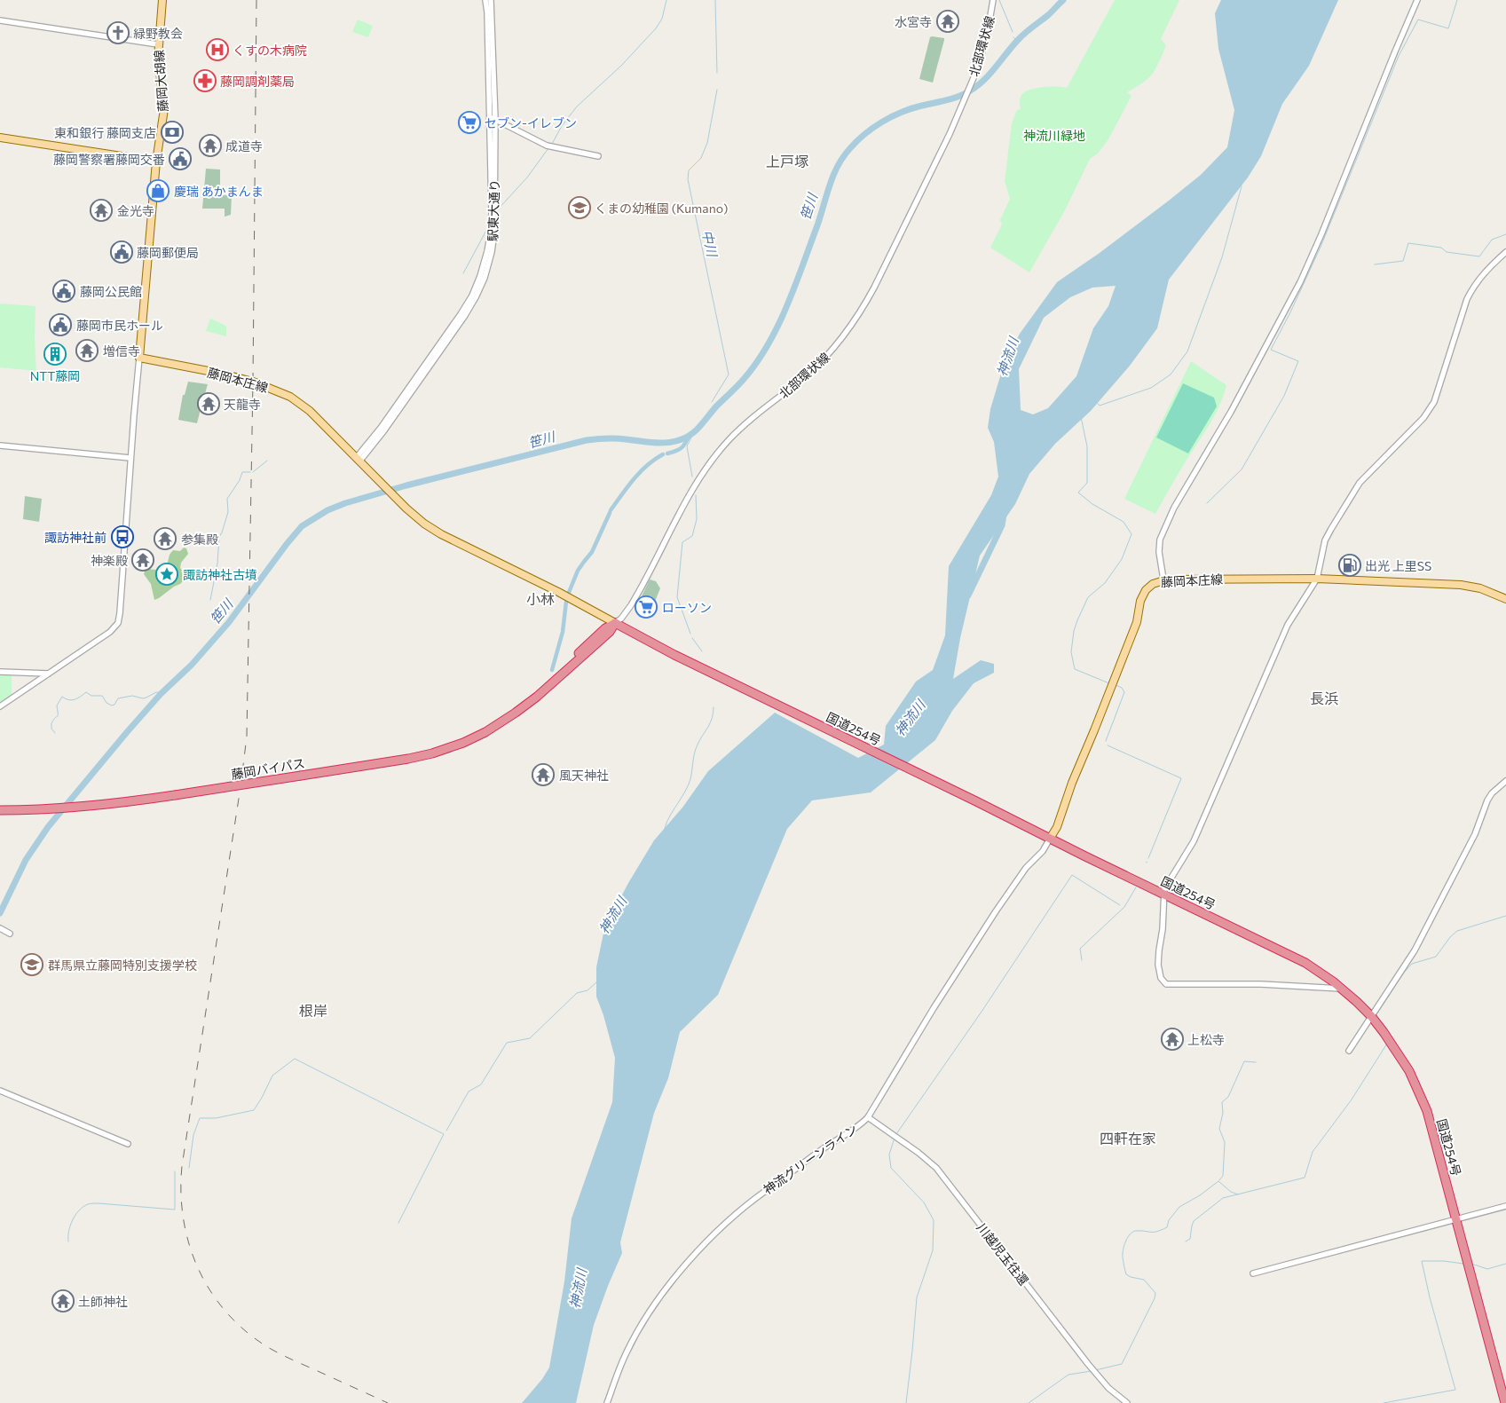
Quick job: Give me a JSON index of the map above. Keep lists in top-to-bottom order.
{
  "streets": {
    "highway": ["国道254号", "藤岡バイパス"],
    "main road": ["藤岡大胡線", "藤岡本庄線"],
    "street": [
      "北部環状線",
      "駅東大通り",
      "神流グリーンライン",
      "川越児玉往還"
    ]
  },
  "crossings": [
    ["北部環状線", "藤岡本庄線"],
    ["北部環状線", "国道254号"],
    ["北部環状線", "藤岡バイパス"],
    ["駅東大通り", "藤岡本庄線"],
    ["藤岡本庄線", "国道254号"],
    ["藤岡本庄線", "藤岡バイパス"],
    ["藤岡本庄線", "神流グリーンライン"],
    ["国道254号", "藤岡バイパス"],
    ["国道254号", "神流グリーンライン"],
    ["神流グリーンライン", "川越児玉往還"]
  ],
  "districts": [
    "上戸塚",
    "小林",
    "長浜",
    "根岸",
    "四軒在家"
  ],
  "water": ["笹川", "中川", "神流川"],
  "parks": ["神流川緑地"],
  "places": {
    "temple": [
      "水宮寺",
      "成道寺",
      "金光寺",
      "増信寺",
      "天龍寺",
      "参集殿",
      "神楽殿",
      "風天神社",
      "上松寺",
      "土師神社"
    ],
    "church": ["緑野教会"],
    "hospital": ["くすの木病院"],
    "pharmacy": ["藤岡調剤薬局"],
    "supermarket": ["セブン-イレブン", "ローソン"],
    "bank": ["東和銀行 藤岡支店"],
    "public building": [
      "藤岡警察署藤岡交番",
      "藤岡郵便局",
      "藤岡公民館",
      "藤岡市民ホール"
    ],
    "shop": ["慶瑞 あかまんま"],
    "school or university": ["くまの幼稚園 (Kumano)", "群馬県立藤岡特別支援学校"],
    "building": ["NTT藤岡"],
    "bus stop": ["諏訪神社前"],
    "fuel station": ["出光 上里SS"],
    "place": ["諏訪神社古墳"]
  }
}
